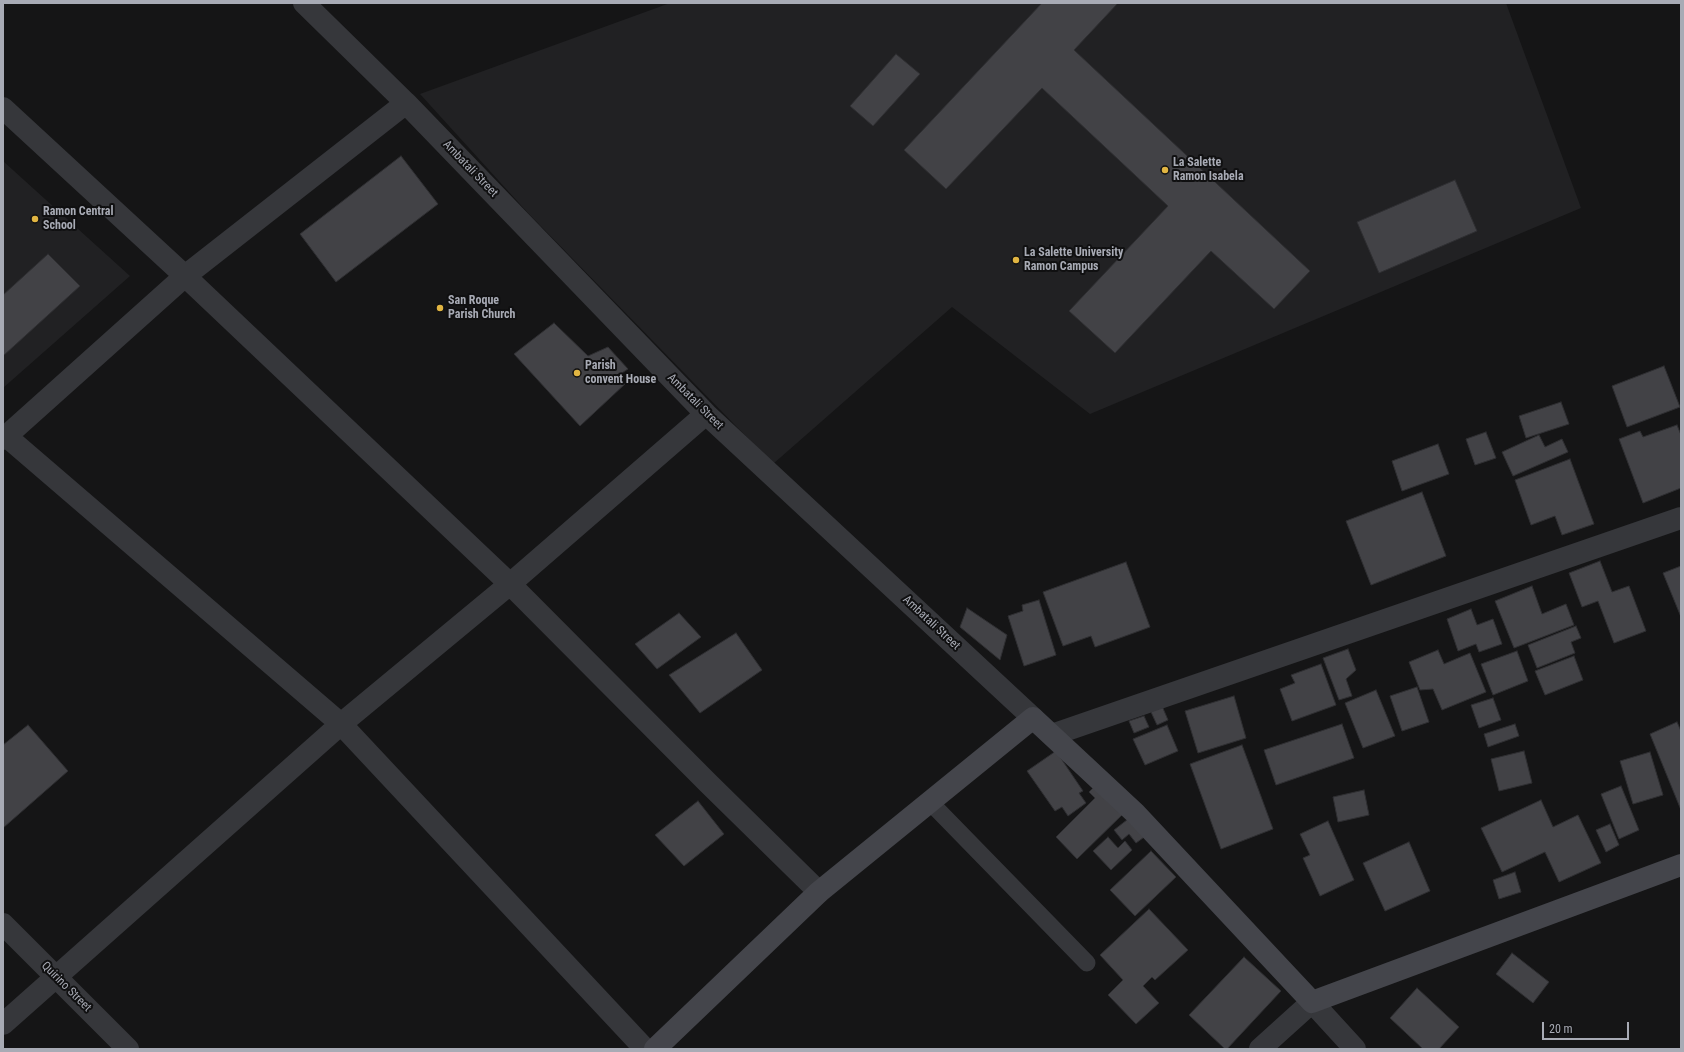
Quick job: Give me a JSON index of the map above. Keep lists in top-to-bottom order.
{
  "streets": {
    "street": ["Ambatali Street", "Quirino Street"]
  },
  "places": [
    "La Salette Ramon Isabela",
    "Ramon Central School",
    "La Salette University Ramon Campus",
    "San Roque Parish Church",
    "Parish convent House"
  ],
  "scale_bar": "20 m"
}
